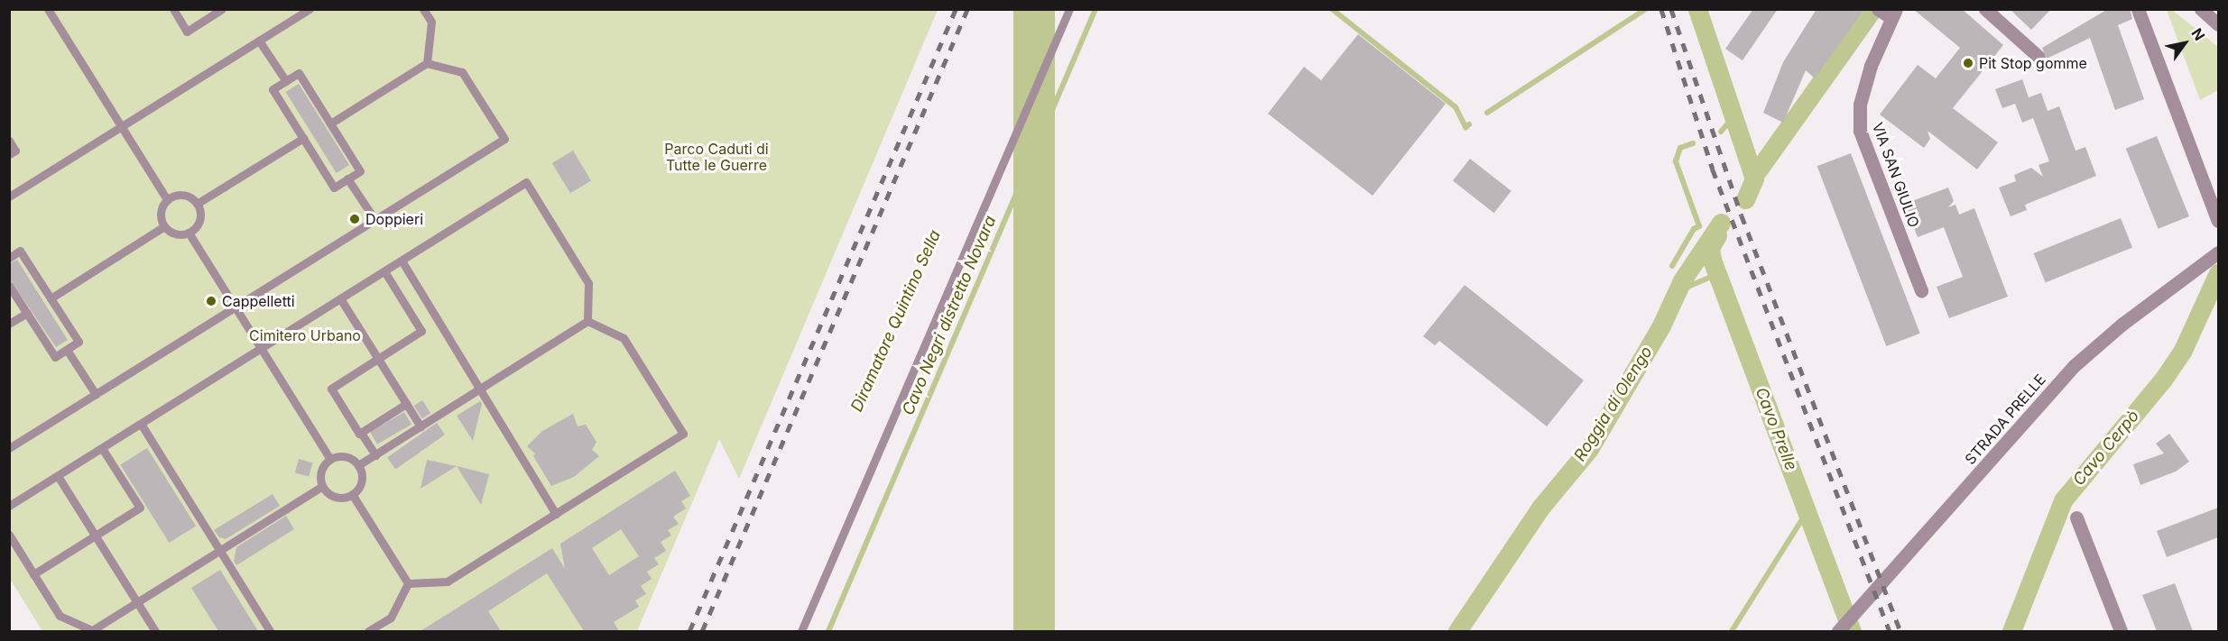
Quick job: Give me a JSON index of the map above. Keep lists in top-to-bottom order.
{
  "streets": {
    "street": ["VIA SAN GIULIO", "STRADA PRELLE"]
  },
  "water": [
    "Cavo Negri distretto Novara",
    "Diramatore Quintino Sella",
    "Roggia di Olengo",
    "Cavo Prelle",
    "Cavo Cerpò"
  ],
  "parks": ["Parco Caduti di Tutte le Guerre", "Cimitero Urbano"],
  "places": ["Pit Stop gomme", "Doppieri", "Cappelletti"],
  "north": "top right"
}
